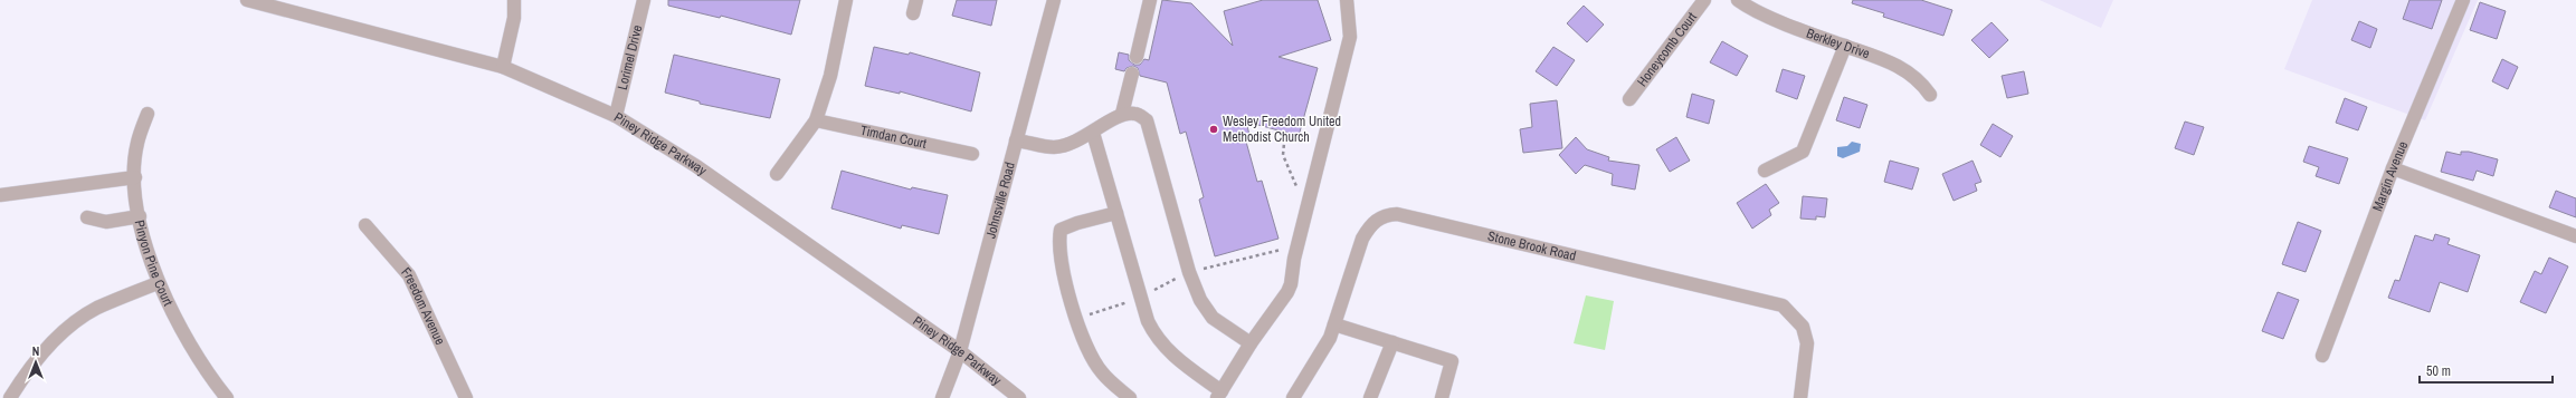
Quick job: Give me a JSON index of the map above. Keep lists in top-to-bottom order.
{
  "streets": {
    "street": [
      "Berkley Drive",
      "Honeycomb Court",
      "Lorimel Drive",
      "Timdan Court",
      "Piney Ridge Parkway",
      "Margin Avenue",
      "Johnsville Road",
      "Stone Brook Road",
      "Pinyon Pine Court",
      "Freedom Avenue"
    ]
  },
  "crossings": [
    ["Lorimel Drive", "Piney Ridge Parkway"],
    ["Piney Ridge Parkway", "Johnsville Road"]
  ],
  "places": ["Wesley Freedom United Methodist Church"],
  "scale_bar": "50 m",
  "north": "top"
}
